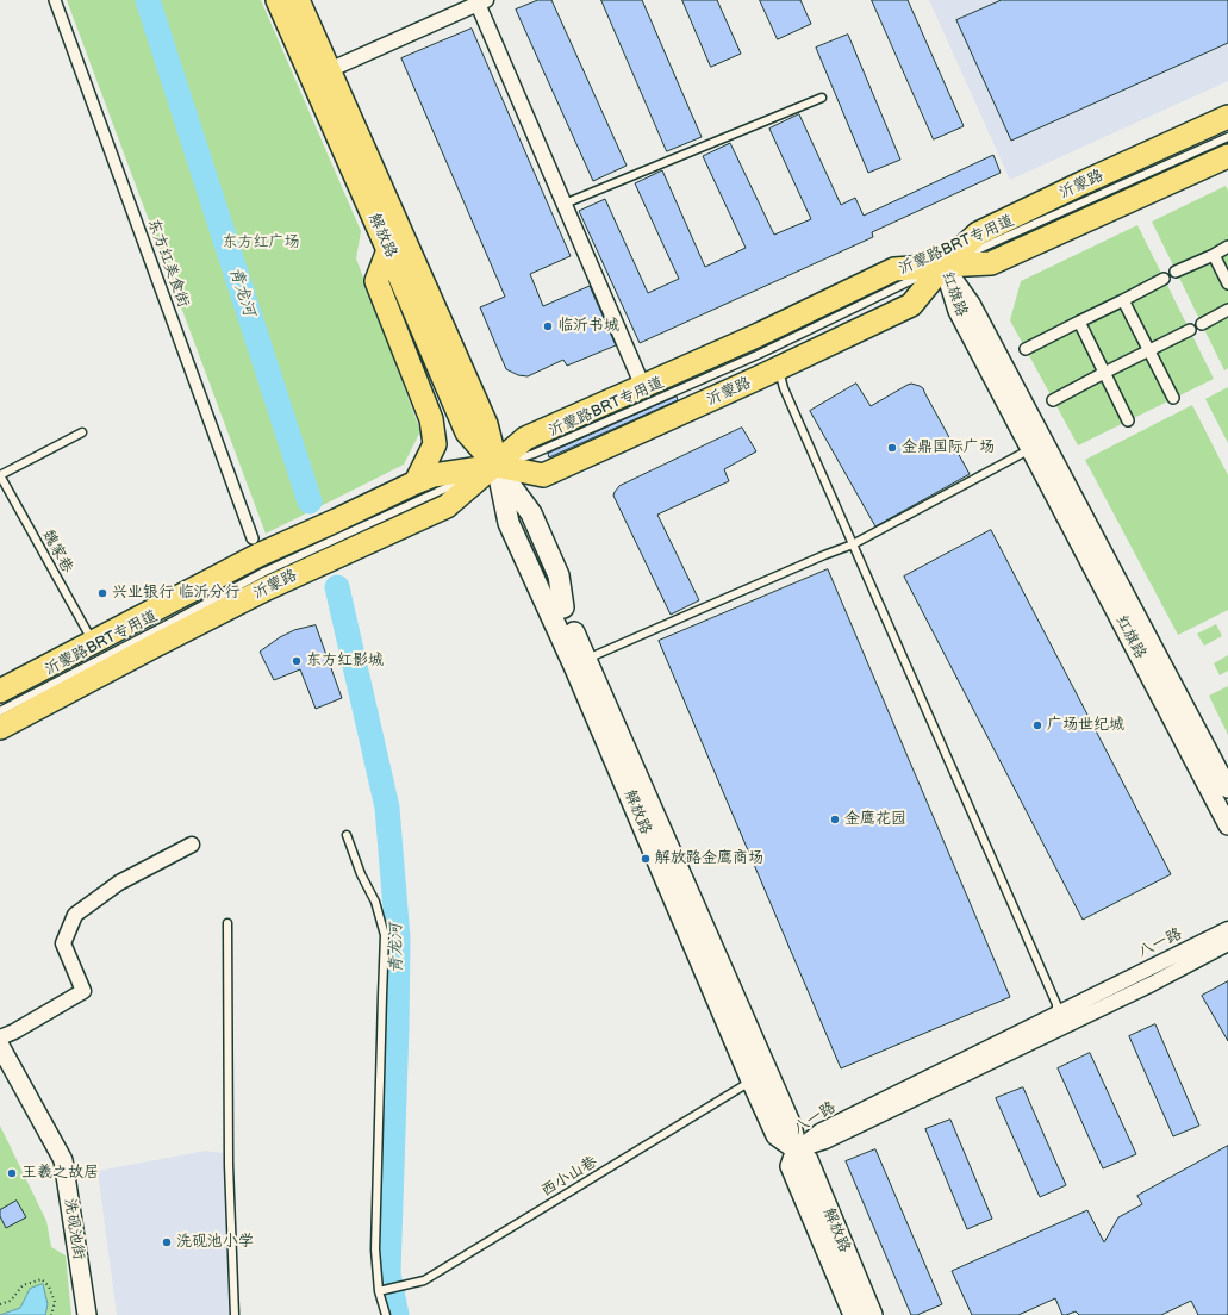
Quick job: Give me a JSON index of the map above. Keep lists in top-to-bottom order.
{
  "streets": {
    "main road": ["沂蒙路", "解放路"],
    "street": [
      "东方红美食街",
      "红旗路",
      "八一路",
      "洗砚池街"
    ],
    "lane": ["沂蒙路BRT专用道", "魏家巷", "西小山巷"]
  },
  "crossings": [
    ["沂蒙路", "解放路"],
    ["沂蒙路", "沂蒙路BRT专用道"],
    ["沂蒙路", "红旗路"],
    ["沂蒙路", "魏家巷"],
    ["解放路", "沂蒙路BRT专用道"],
    ["解放路", "八一路"],
    ["解放路", "西小山巷"],
    ["沂蒙路BRT专用道", "红旗路"]
  ],
  "water": ["青龙河"],
  "parks": ["东方红广场"],
  "places": [
    "临沂书城",
    "金鼎国际广场",
    "兴业银行 临沂分行",
    "东方红影城",
    "广场世纪城",
    "金鹰花园",
    "解放路金鹰商场",
    "王羲之故居",
    "洗砚池小学"
  ]
}
